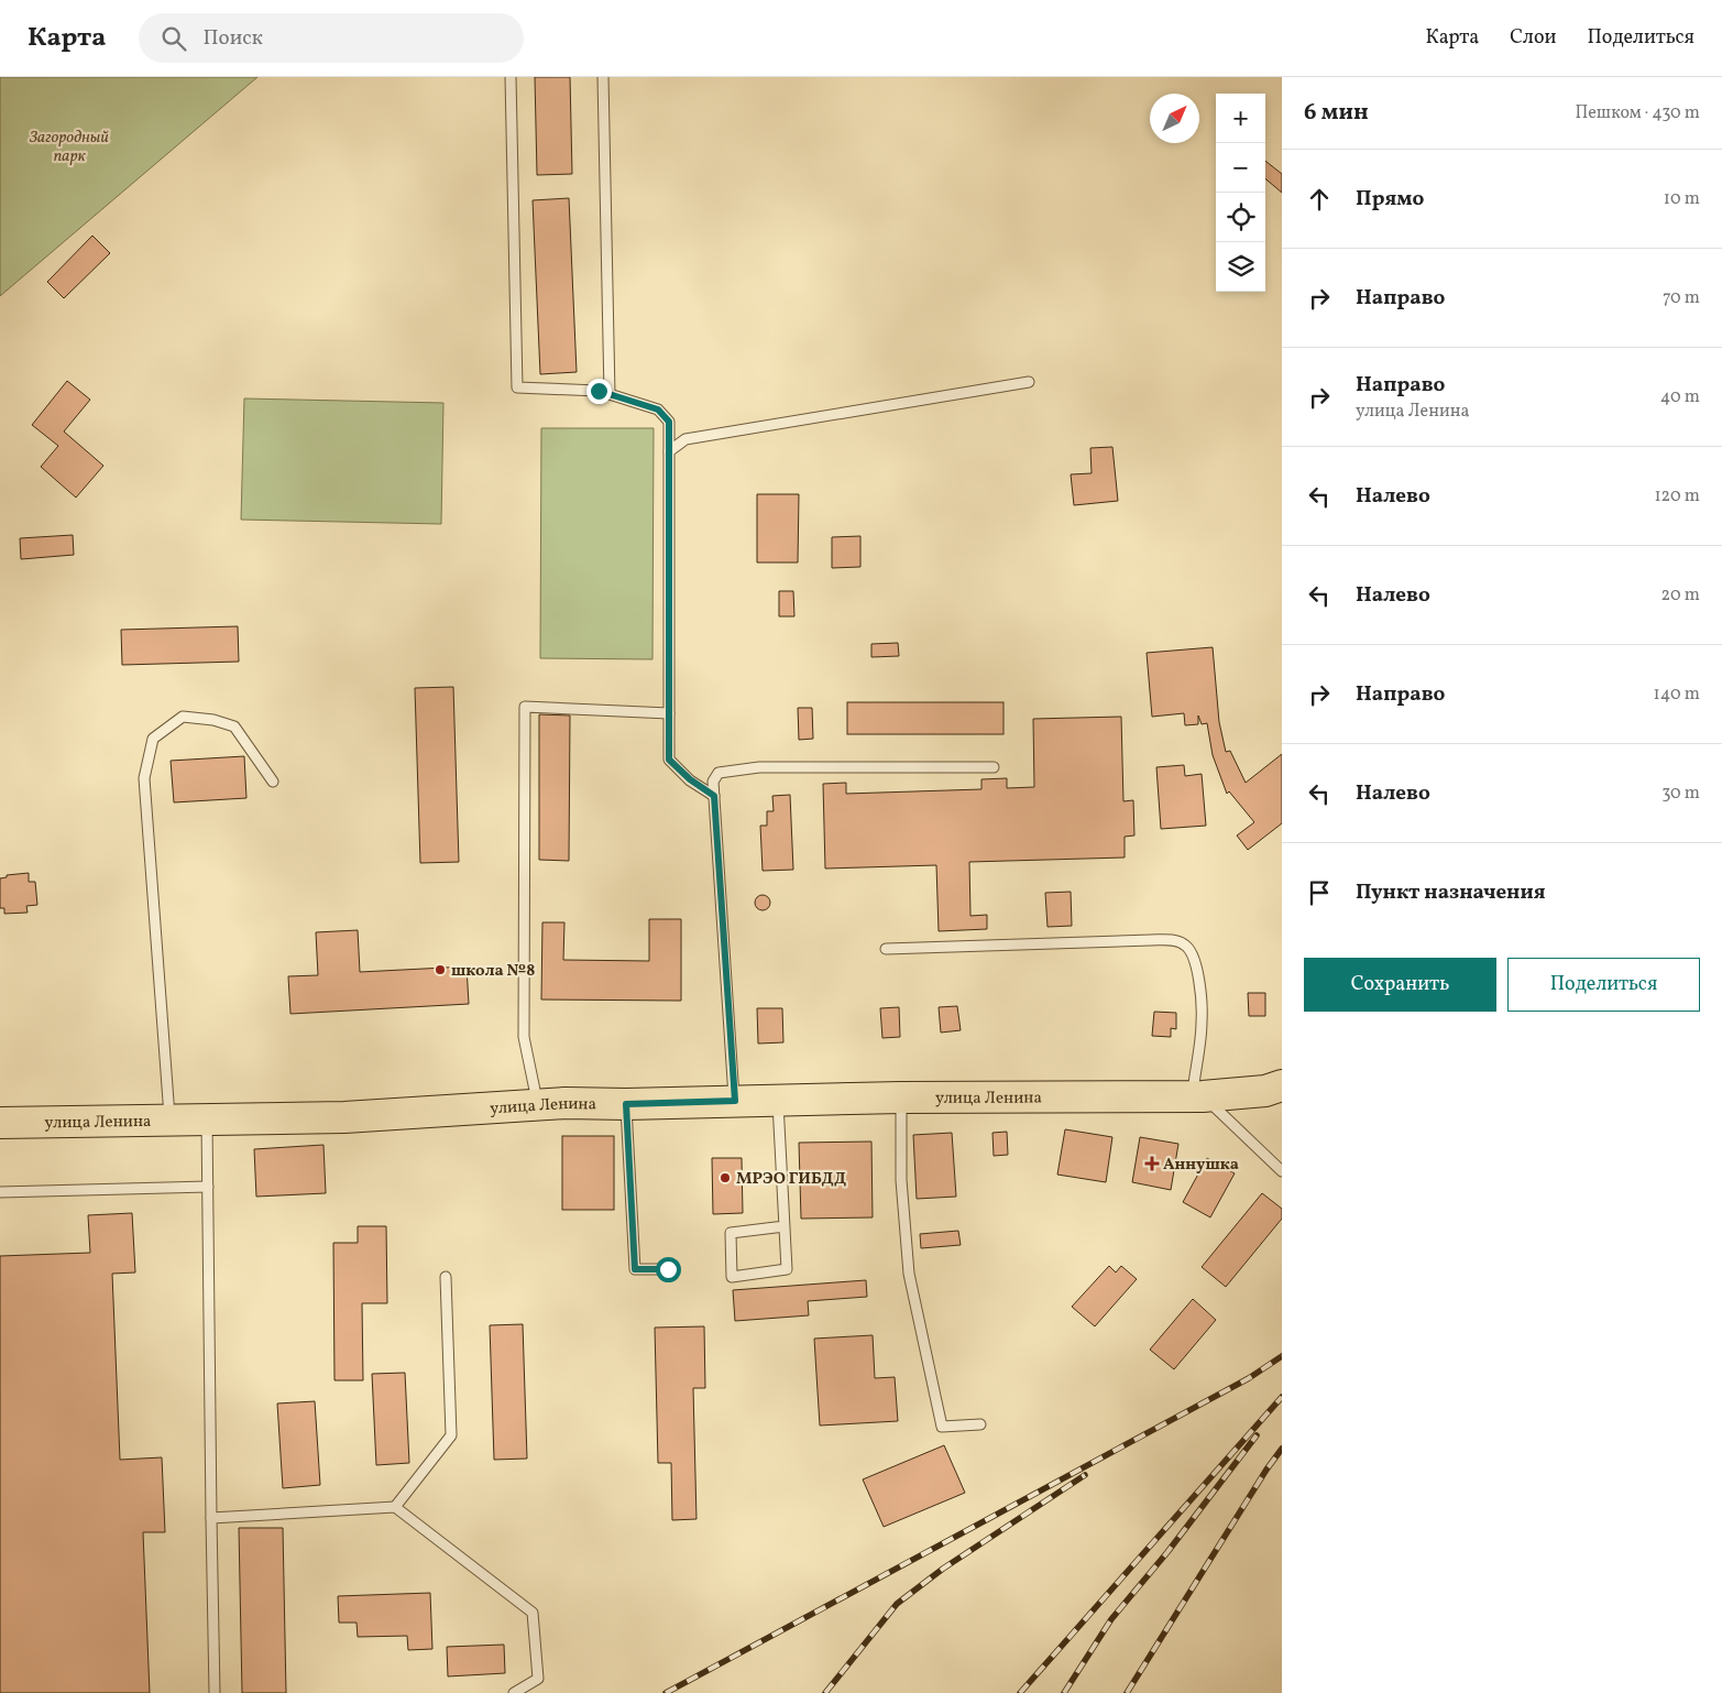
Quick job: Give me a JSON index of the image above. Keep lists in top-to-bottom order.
{
  "streets": {
    "main road": ["улица Ленина"]
  },
  "parks": ["Загородный парк"],
  "places": {
    "other": ["школа №8", "МРЭО ГИБДД"],
    "health": ["Аннушка"]
  },
  "north": "top right",
  "page": {
    "header": "Карта",
    "search": "Поиск",
    "nav": ["Карта", "Слои", "Поделиться"],
    "heading": ["6 мин", "Пешком · 430 m"],
    "map_buttons": ["+", "−"],
    "list": [
      ["Прямо", "10 m"],
      ["Направо", "70 m"],
      ["Направо", "улица Ленина", "40 m"],
      ["Налево", "120 m"],
      ["Налево", "20 m"],
      ["Направо", "140 m"],
      ["Налево", "30 m"],
      "Пункт назначения"
    ],
    "buttons": ["Сохранить", "Поделиться"]
  }
}
